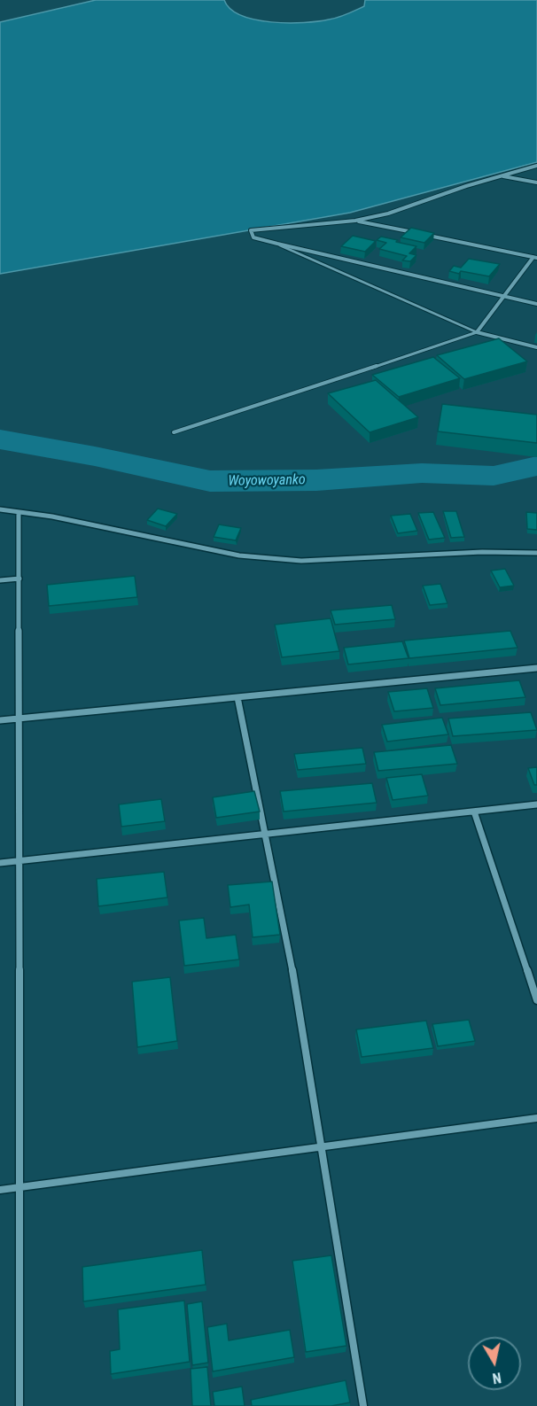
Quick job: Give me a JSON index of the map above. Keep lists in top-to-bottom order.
{
  "water": ["Woyowoyanko"],
  "north": "bottom"
}
